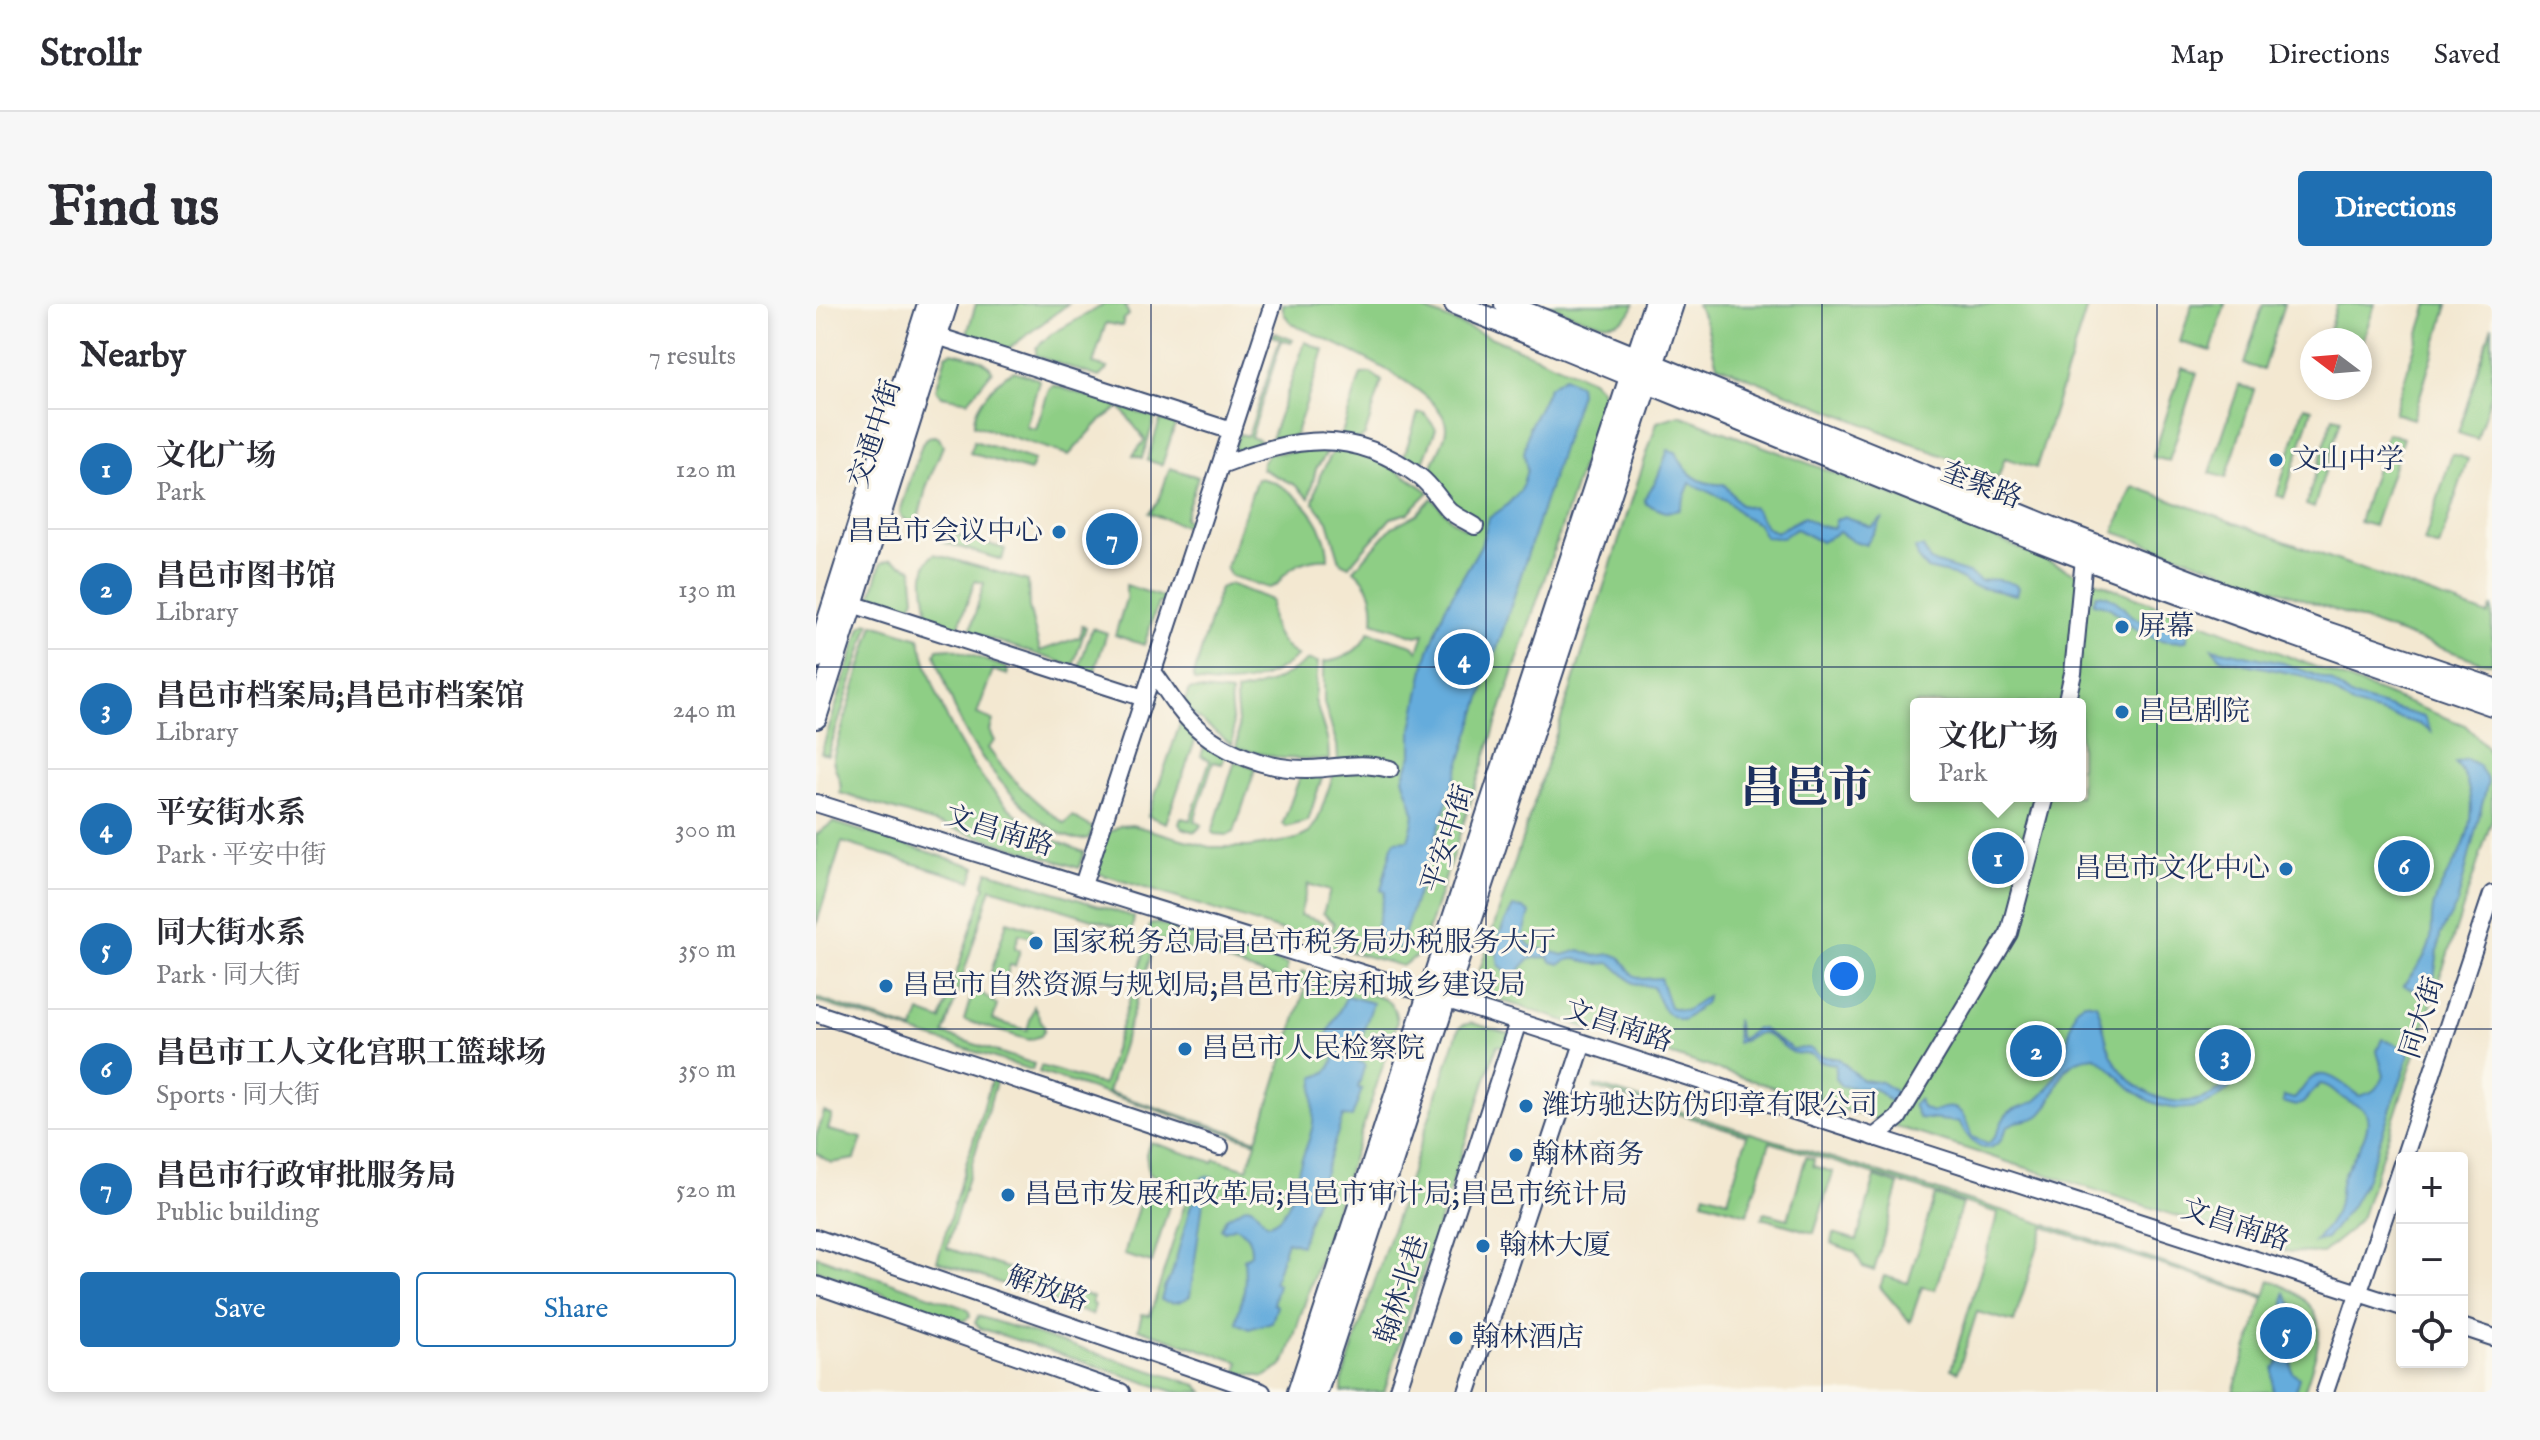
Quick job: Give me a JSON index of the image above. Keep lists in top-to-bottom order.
{
  "streets": {
    "main road": ["交通中街", "奎聚路", "平安中街"],
    "street": [
      "文昌南路",
      "同大街",
      "解放路",
      "翰林北巷"
    ]
  },
  "crossings": [
    ["奎聚路", "平安中街"],
    ["文昌南路", "平安中街"],
    ["文昌南路", "翰林北巷"]
  ],
  "districts": ["昌邑市"],
  "places": [
    "文山中学",
    "昌邑市会议中心",
    "屏幕",
    "昌邑剧院",
    "昌邑市文化中心",
    "国家税务总局昌邑市税务局办税服务大厅",
    "昌邑市自然资源与规划局;昌邑市住房和城乡建设局",
    "昌邑市人民检察院",
    "潍坊驰达防伪印章有限公司",
    "翰林商务",
    "昌邑市发展和改革局;昌邑市审计局;昌邑市统计局",
    "翰林大厦",
    "翰林酒店"
  ],
  "north": "left",
  "page": {
    "header": "Strollr",
    "nav": ["Map", "Directions", "Saved"],
    "buttons": [
      "Directions",
      ["Save", "Share"]
    ],
    "title": "Find us",
    "heading": ["Nearby", "7 results"],
    "list": [
      {
        "mark": "1",
        "name": "文化广场",
        "note": "Park",
        "value": "120 m"
      },
      {
        "mark": "2",
        "name": "昌邑市图书馆",
        "note": "Library",
        "value": "130 m"
      },
      {
        "mark": "3",
        "name": "昌邑市档案局;昌邑市档案馆",
        "note": "Library",
        "value": "240 m"
      },
      {
        "mark": "4",
        "name": "平安街水系",
        "note": "Park · 平安中街",
        "value": "300 m"
      },
      {
        "mark": "5",
        "name": "同大街水系",
        "note": "Park · 同大街",
        "value": "350 m"
      },
      {
        "mark": "6",
        "name": "昌邑市工人文化宫职工篮球场",
        "note": "Sports · 同大街",
        "value": "350 m"
      },
      {
        "mark": "7",
        "name": "昌邑市行政审批服务局",
        "note": "Public building",
        "value": "520 m"
      }
    ],
    "pins": [
      "7",
      "4",
      "1",
      "6",
      "2",
      "3",
      "5"
    ],
    "popup": ["文化广场", "Park"],
    "map_buttons": ["+", "−"]
  }
}
